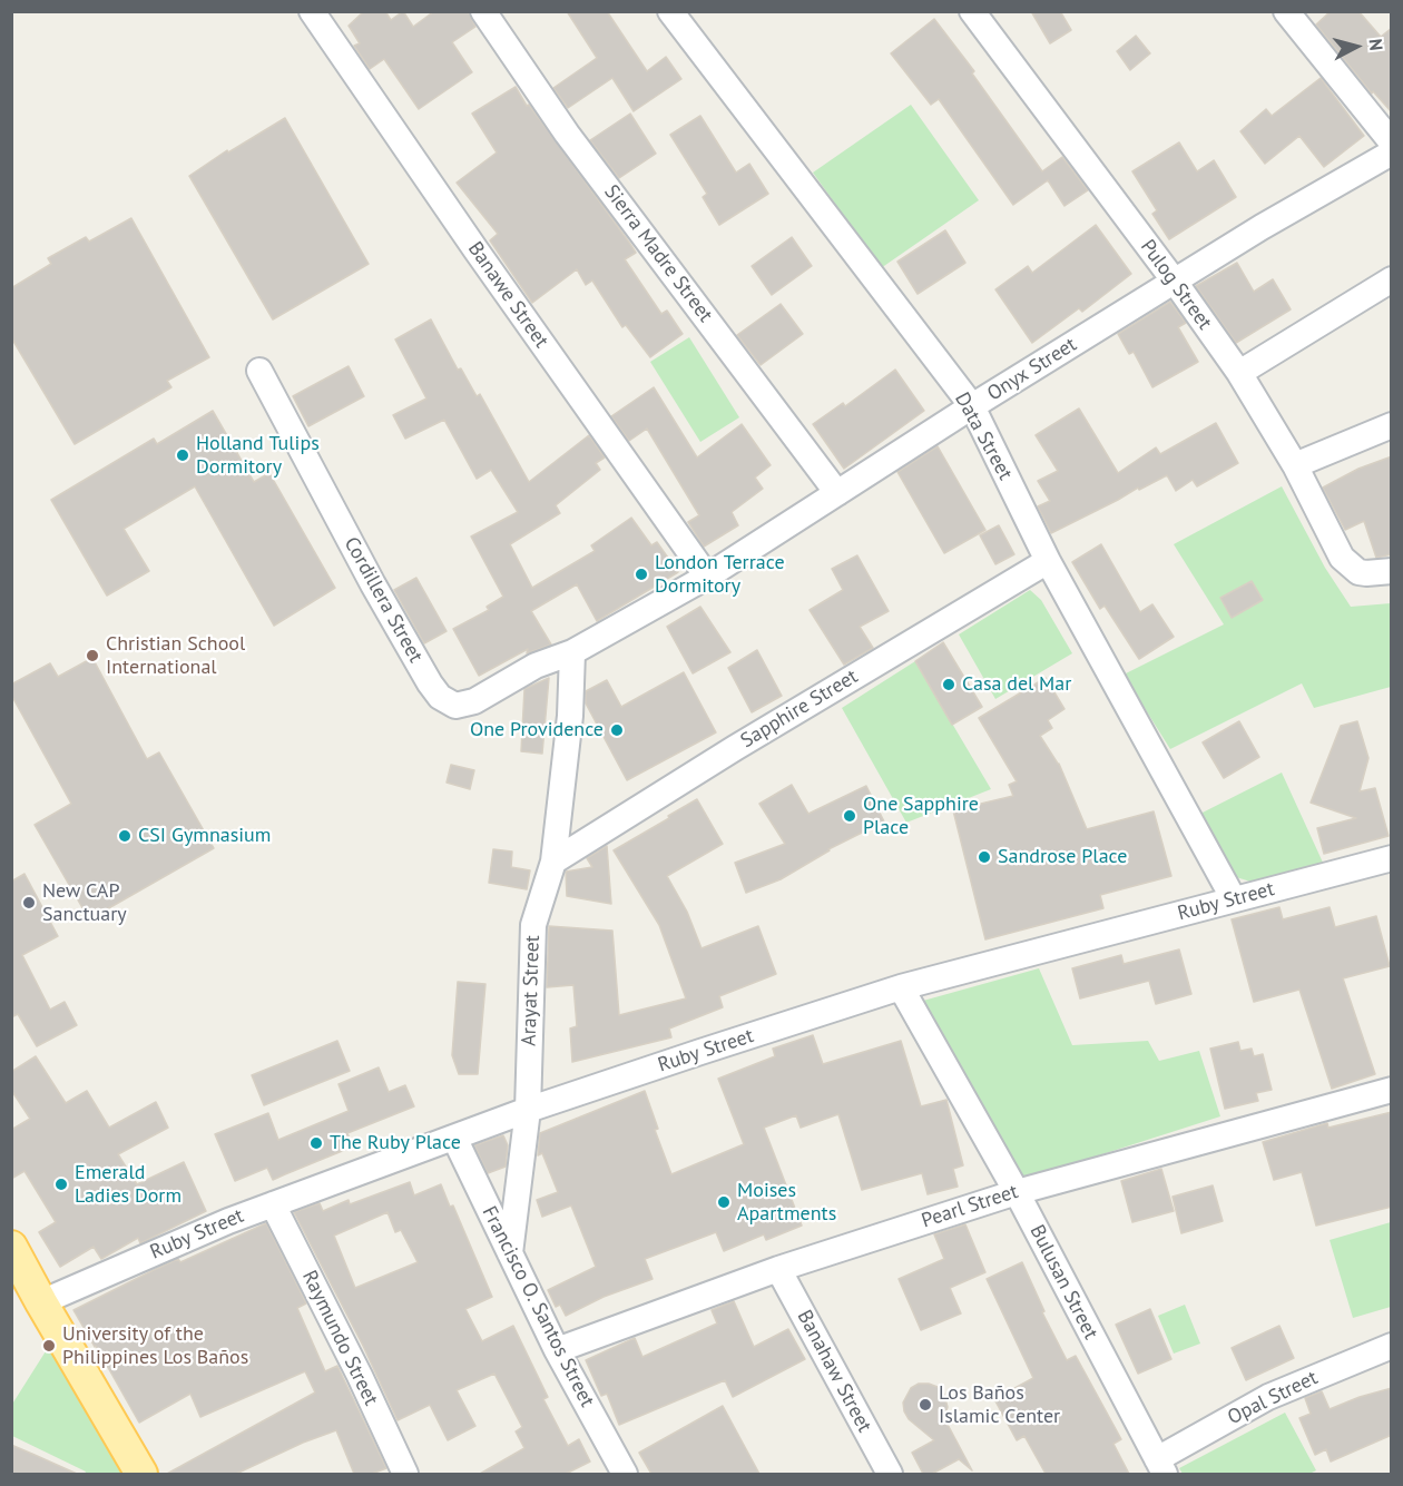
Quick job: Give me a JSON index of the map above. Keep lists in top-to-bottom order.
{
  "streets": {
    "street": [
      "Sierra Madre Street",
      "Pulog Street",
      "Banawe Street",
      "Onyx Street",
      "Data Street",
      "Cordillera Street",
      "Sapphire Street",
      "Ruby Street",
      "Arayat Street",
      "Pearl Street",
      "Bulusan Street",
      "Francisco O. Santos Street",
      "Raymundo Street",
      "Banahaw Street",
      "Opal Street"
    ]
  },
  "crossings": [
    ["Sierra Madre Street", "Onyx Street"],
    ["Pulog Street", "Onyx Street"],
    ["Banawe Street", "Onyx Street"],
    ["Onyx Street", "Data Street"],
    ["Onyx Street", "Cordillera Street"],
    ["Onyx Street", "Arayat Street"],
    ["Data Street", "Sapphire Street"],
    ["Data Street", "Ruby Street"],
    ["Cordillera Street", "Arayat Street"],
    ["Sapphire Street", "Arayat Street"],
    ["Ruby Street", "Arayat Street"],
    ["Ruby Street", "Bulusan Street"],
    ["Ruby Street", "Francisco O. Santos Street"],
    ["Ruby Street", "Raymundo Street"],
    ["Arayat Street", "Francisco O. Santos Street"],
    ["Pearl Street", "Bulusan Street"],
    ["Pearl Street", "Francisco O. Santos Street"],
    ["Pearl Street", "Banahaw Street"],
    ["Bulusan Street", "Opal Street"]
  ],
  "places": [
    "Holland Tulips Dormitory",
    "London Terrace Dormitory",
    "Christian School International",
    "Casa del Mar",
    "One Providence",
    "One Sapphire Place",
    "CSI Gymnasium",
    "Sandrose Place",
    "New CAP Sanctuary",
    "The Ruby Place",
    "Emerald Ladies Dorm",
    "Moises Apartments",
    "University of the Philippines Los Baños",
    "Los Baños Islamic Center"
  ],
  "north": "right"
}
